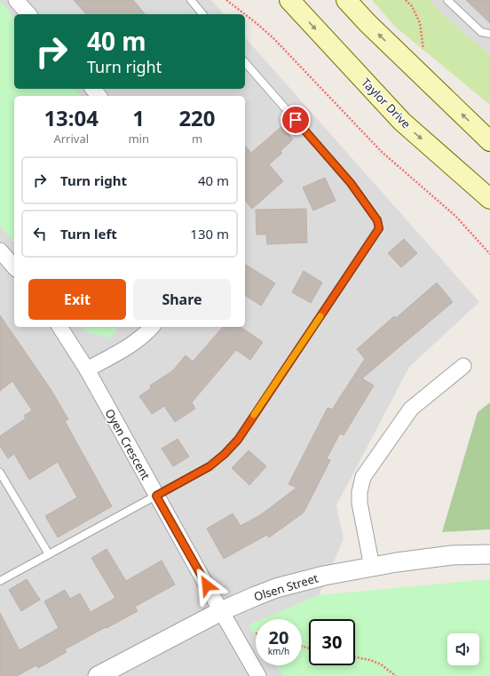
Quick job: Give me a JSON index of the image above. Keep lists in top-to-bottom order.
{
  "streets": {
    "main road": ["Taylor Drive"],
    "street": ["Oyen Crescent", "Olsen Street"]
  },
  "crossings": [
    ["Oyen Crescent", "Olsen Street"]
  ],
  "page": {
    "turn": ["40 m", "Turn right"],
    "eta": [
      "13:04",
      "Arrival",
      "1",
      "min",
      "220",
      "m"
    ],
    "list": [
      {
        "name": "Turn right",
        "value": "40 m"
      },
      {
        "name": "Turn left",
        "value": "130 m"
      }
    ],
    "buttons": ["Exit", "Share"],
    "speed": "20 km/h",
    "limit": "30"
  }
}
